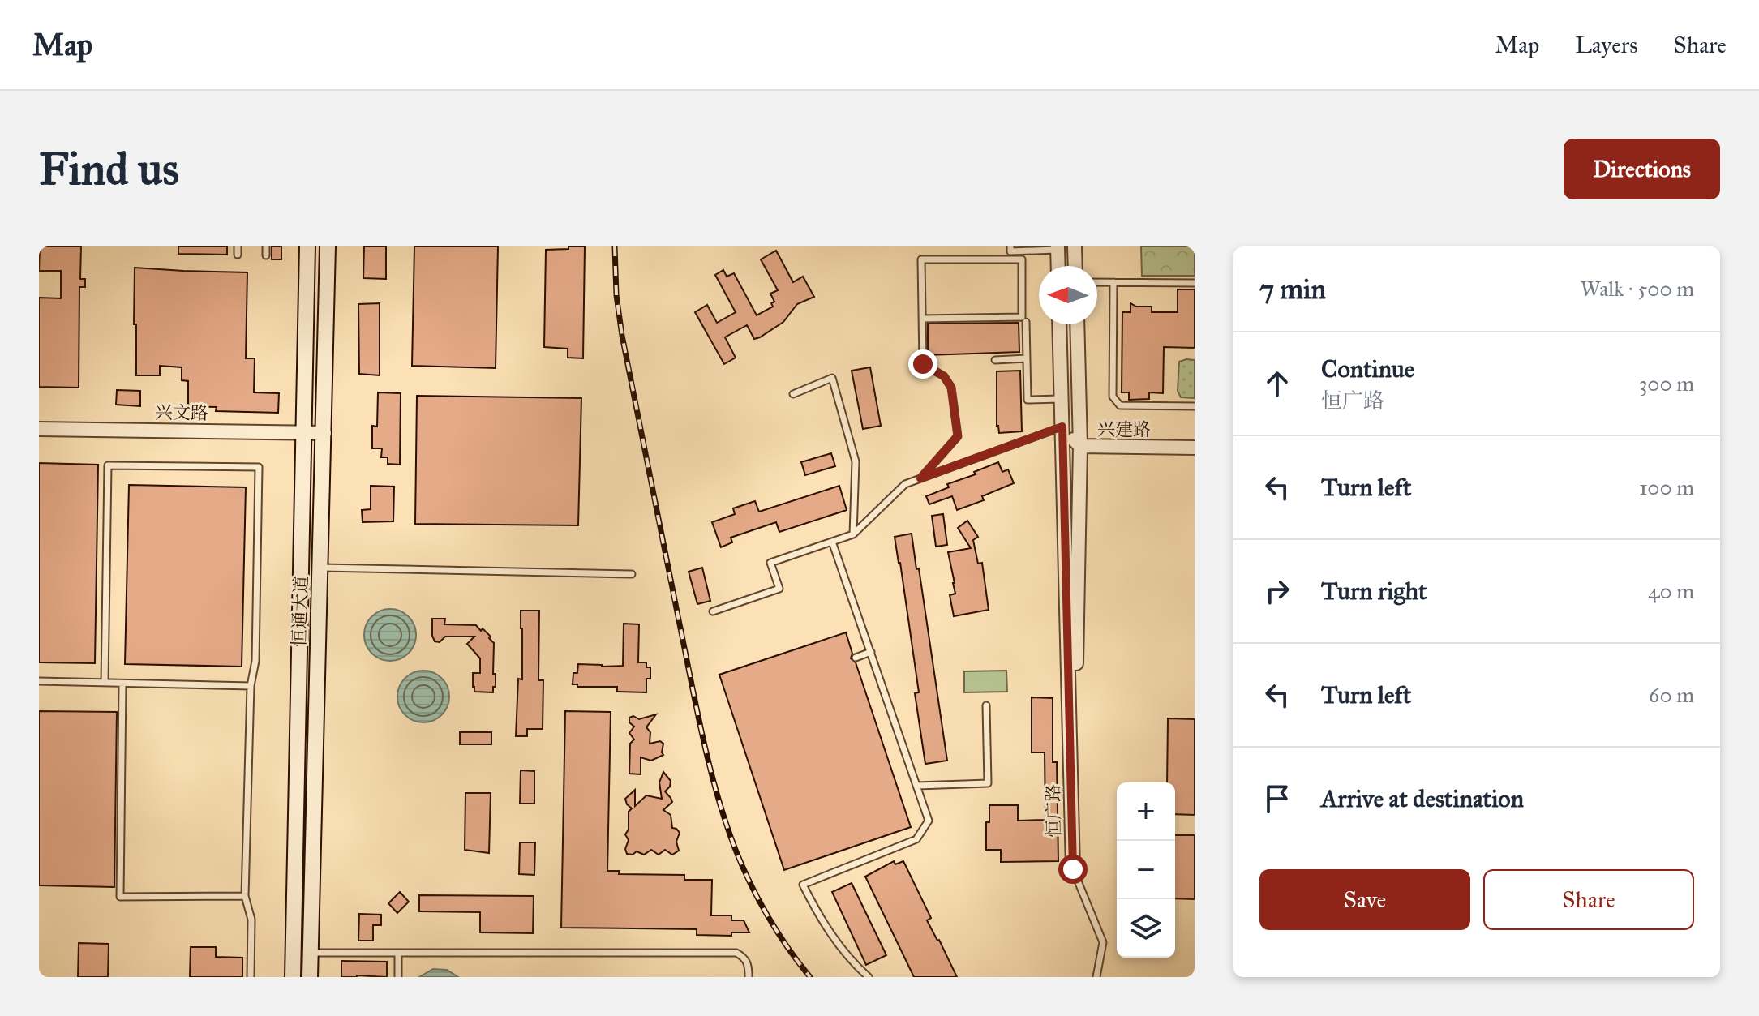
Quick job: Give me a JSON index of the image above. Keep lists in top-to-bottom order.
{
  "streets": {
    "main road": ["恒通大道"],
    "street": ["兴文路", "兴建路", "恒广路"]
  },
  "crossings": [
    ["兴文路", "恒通大道"],
    ["兴建路", "恒广路"]
  ],
  "north": "left",
  "page": {
    "header": "Map",
    "nav": ["Map", "Layers", "Share"],
    "buttons": [
      "Directions",
      ["Save", "Share"]
    ],
    "title": "Find us",
    "heading": ["7 min", "Walk · 500 m"],
    "list": [
      ["Continue", "恒广路", "300 m"],
      ["Turn left", "100 m"],
      ["Turn right", "40 m"],
      ["Turn left", "60 m"],
      "Arrive at destination"
    ],
    "map_buttons": ["+", "−"]
  }
}
